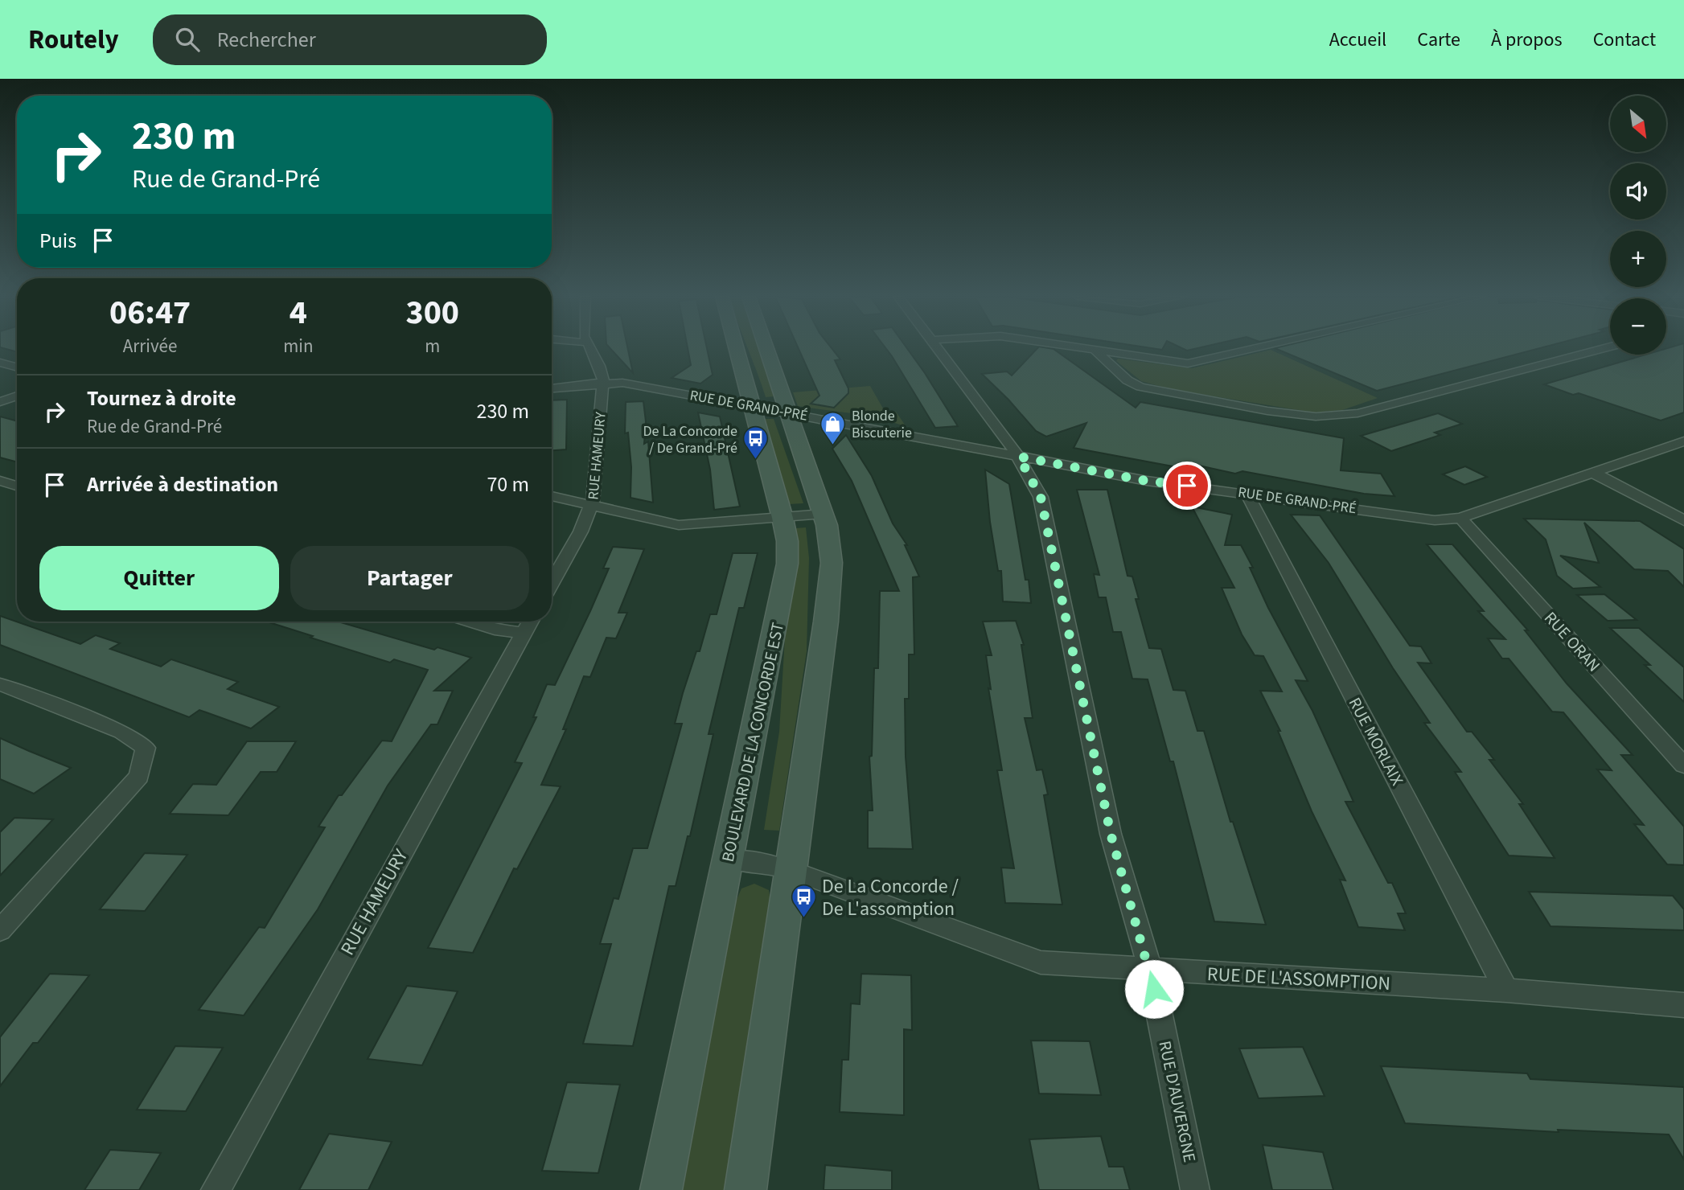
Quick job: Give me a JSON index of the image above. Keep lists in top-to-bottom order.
{
  "streets": {
    "street": [
      "RUE DE GRAND-PRÉ",
      "RUE HAMEURY",
      "RUE ORAN",
      "RUE MORLAIX",
      "BOULEVARD DE LA CONCORDE EST",
      "RUE DE L'ASSOMPTION",
      "RUE D'AUVERGNE"
    ]
  },
  "crossings": [
    ["RUE DE GRAND-PRÉ", "RUE HAMEURY"],
    ["RUE DE GRAND-PRÉ", "RUE ORAN"],
    ["RUE DE GRAND-PRÉ", "RUE MORLAIX"],
    ["RUE DE GRAND-PRÉ", "BOULEVARD DE LA CONCORDE EST"],
    ["RUE DE GRAND-PRÉ", "RUE D'AUVERGNE"],
    ["RUE MORLAIX", "RUE DE L'ASSOMPTION"],
    ["BOULEVARD DE LA CONCORDE EST", "RUE DE L'ASSOMPTION"],
    ["RUE DE L'ASSOMPTION", "RUE D'AUVERGNE"]
  ],
  "places": {
    "shop": ["Blonde Biscuterie"],
    "bus stop": ["De La Concorde / De Grand-Pré", "De La Concorde / De L'assomption"]
  },
  "north": "bottom right",
  "page": {
    "header": "Routely",
    "search": "Rechercher",
    "nav": [
      "Accueil",
      "Carte",
      "À propos",
      "Contact"
    ],
    "map_buttons": ["+", "−"],
    "turn": ["230 m", "Rue de Grand-Pré"],
    "then": "Puis",
    "eta": [
      "06:47",
      "Arrivée",
      "4",
      "min",
      "300",
      "m"
    ],
    "list": [
      {
        "name": "Tournez à droite",
        "note": "Rue de Grand-Pré",
        "value": "230 m"
      },
      {
        "name": "Arrivée à destination",
        "value": "70 m"
      }
    ],
    "buttons": ["Quitter", "Partager"]
  }
}
